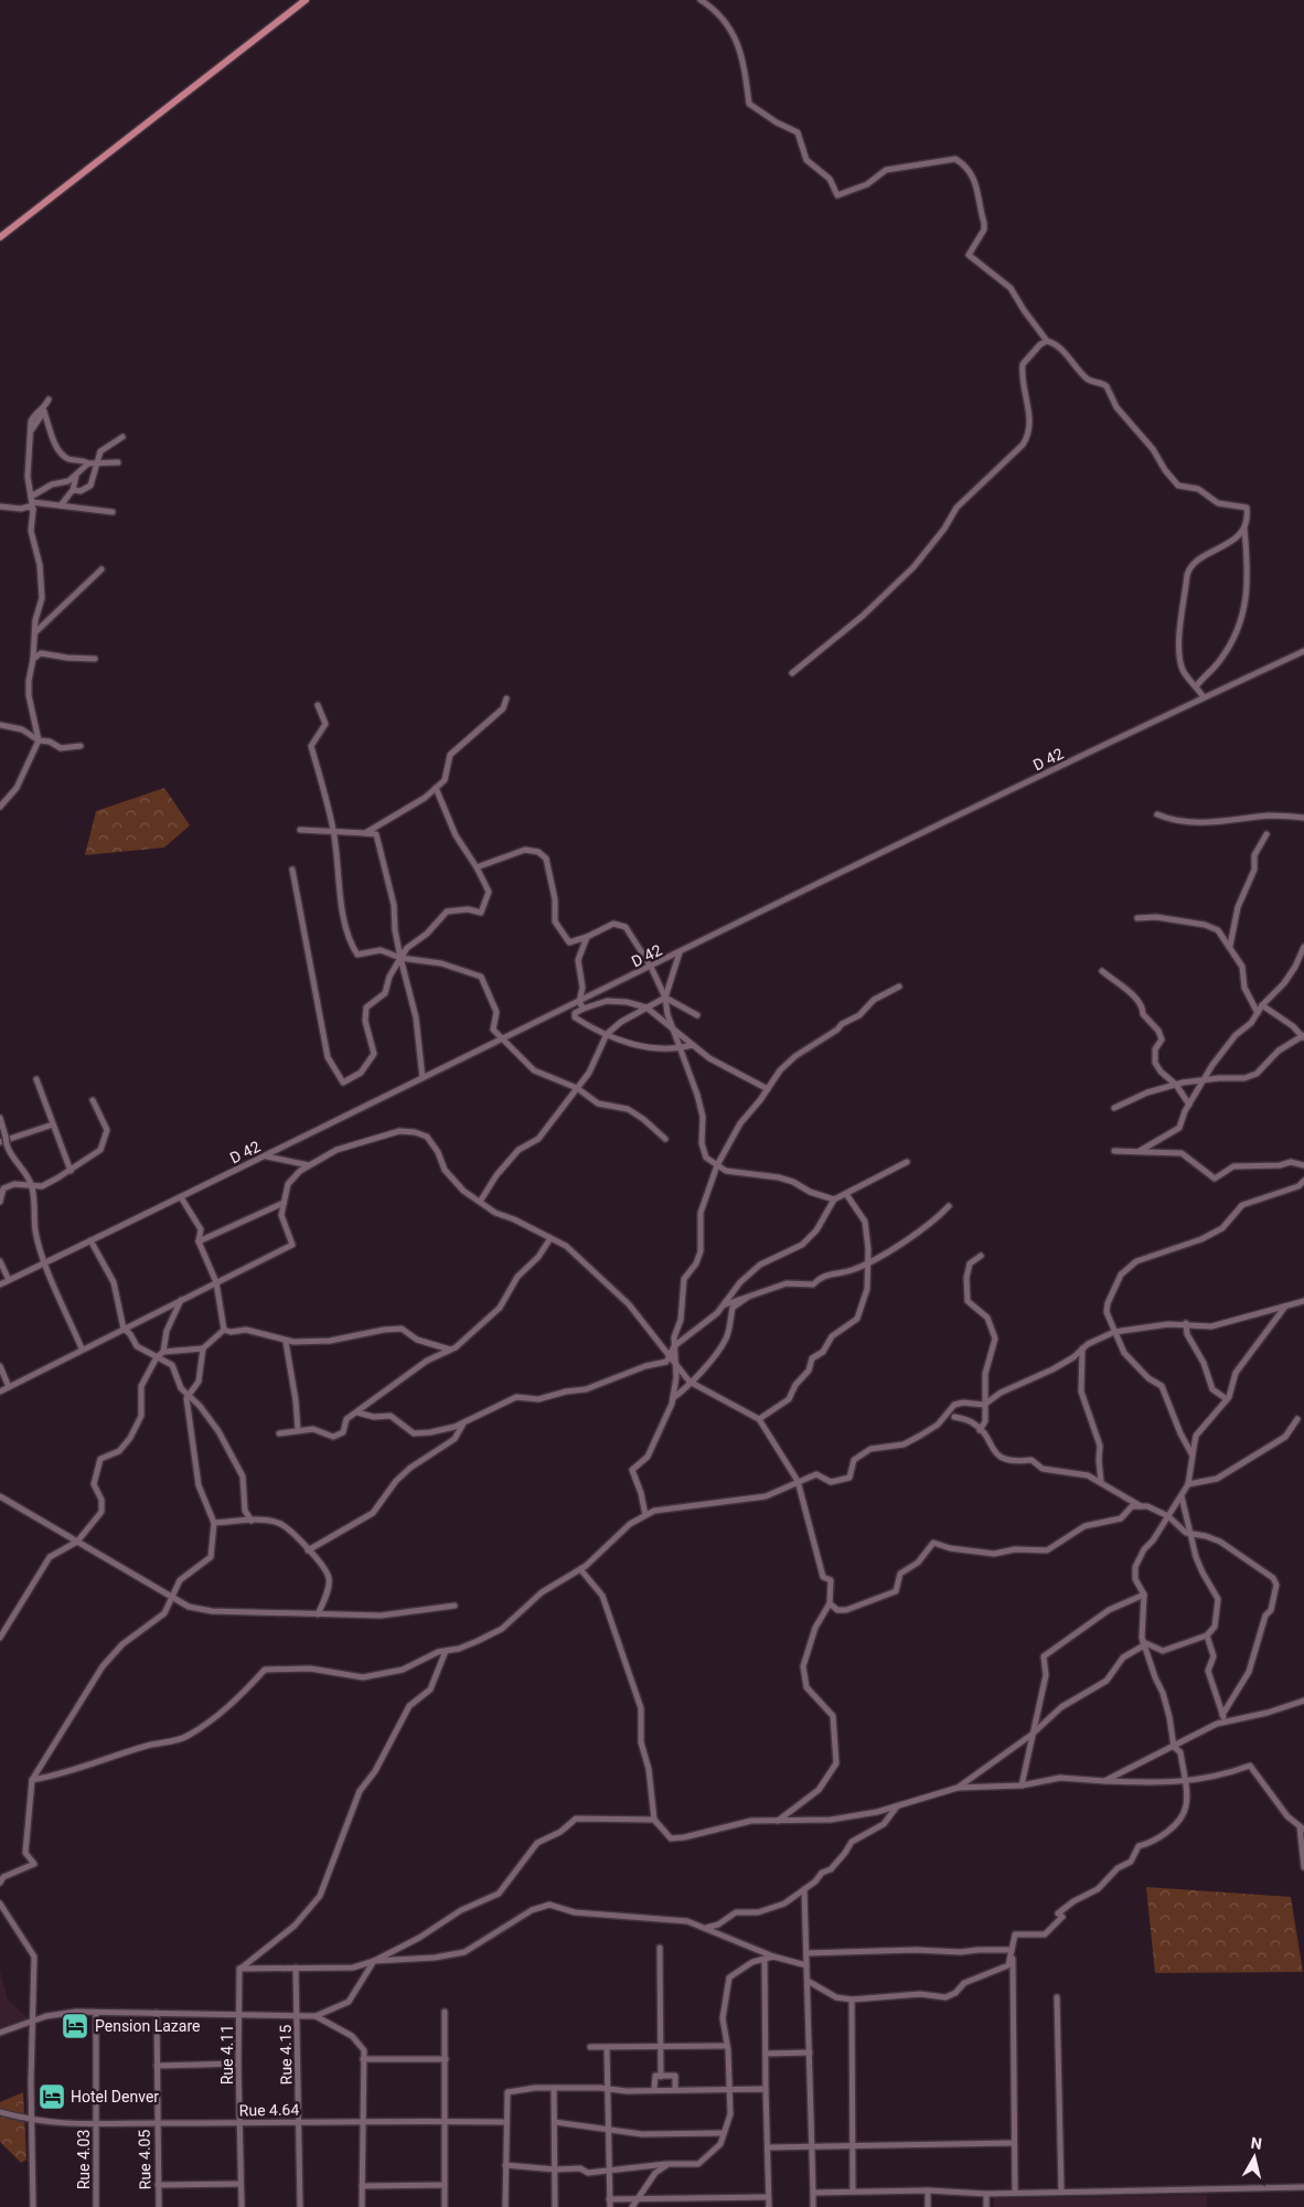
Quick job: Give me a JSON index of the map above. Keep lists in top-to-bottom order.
{
  "streets": {
    "street": [
      "D 42",
      "Rue 4.11",
      "Rue 4.15",
      "Rue 4.64",
      "Rue 4.03",
      "Rue 4.05"
    ]
  },
  "crossings": [
    ["Rue 4.11", "Rue 4.64"],
    ["Rue 4.15", "Rue 4.64"],
    ["Rue 4.64", "Rue 4.03"],
    ["Rue 4.64", "Rue 4.05"]
  ],
  "places": {
    "hotel": ["Pension Lazare", "Hotel Denver"]
  },
  "north": "top"
}
